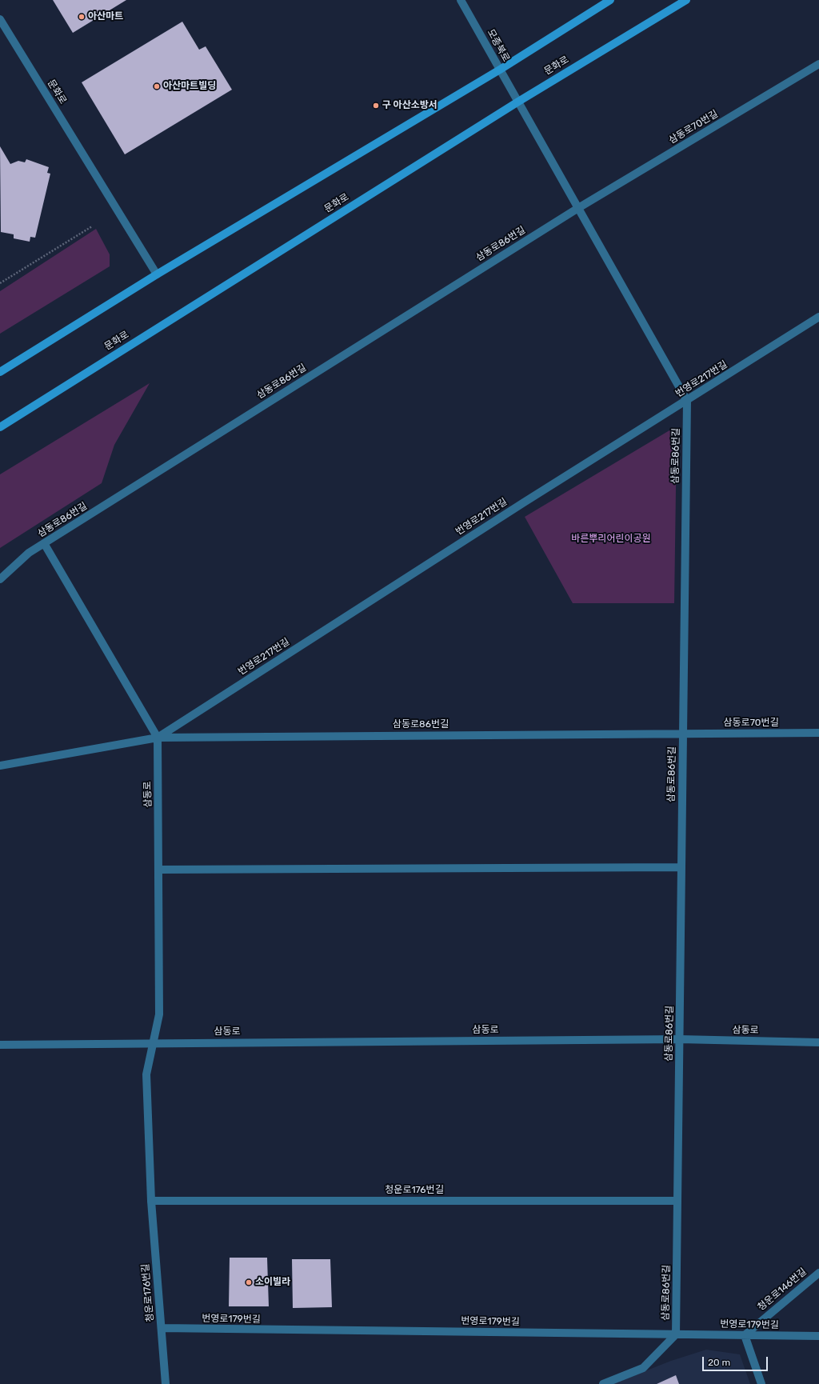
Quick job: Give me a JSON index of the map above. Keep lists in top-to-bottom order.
{
  "streets": {
    "main road": ["문화로"],
    "street": [
      "모종북로",
      "삼동로70번길",
      "삼동로86번길",
      "번영로217번길",
      "삼동로",
      "청운로176번길",
      "청운로146번길",
      "번영로179번길"
    ]
  },
  "crossings": [
    ["모종북로", "문화로"],
    ["삼동로70번길", "삼동로86번길"],
    ["삼동로86번길", "번영로217번길"],
    ["삼동로86번길", "삼동로"],
    ["삼동로86번길", "청운로176번길"],
    ["삼동로86번길", "번영로179번길"],
    ["번영로217번길", "삼동로"],
    ["삼동로", "청운로176번길"],
    ["청운로176번길", "번영로179번길"],
    ["청운로146번길", "번영로179번길"]
  ],
  "parks": ["바른뿌리어린이공원"],
  "places": [
    "아산마트",
    "아산마트빌딩",
    "구 아산소방서",
    "소이빌라"
  ],
  "scale_bar": "20 m"
}
